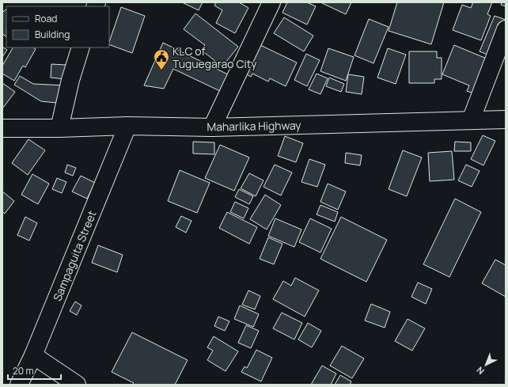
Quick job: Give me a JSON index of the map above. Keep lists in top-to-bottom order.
{
  "streets": {
    "street": ["Maharlika Highway", "Sampaguita Street"]
  },
  "crossings": [
    ["Maharlika Highway", "Sampaguita Street"]
  ],
  "places": {
    "public building": ["KLC of Tuguegarao City"]
  },
  "legend": ["Road", "Building"],
  "scale_bar": "20 m",
  "north": "bottom left"
}
